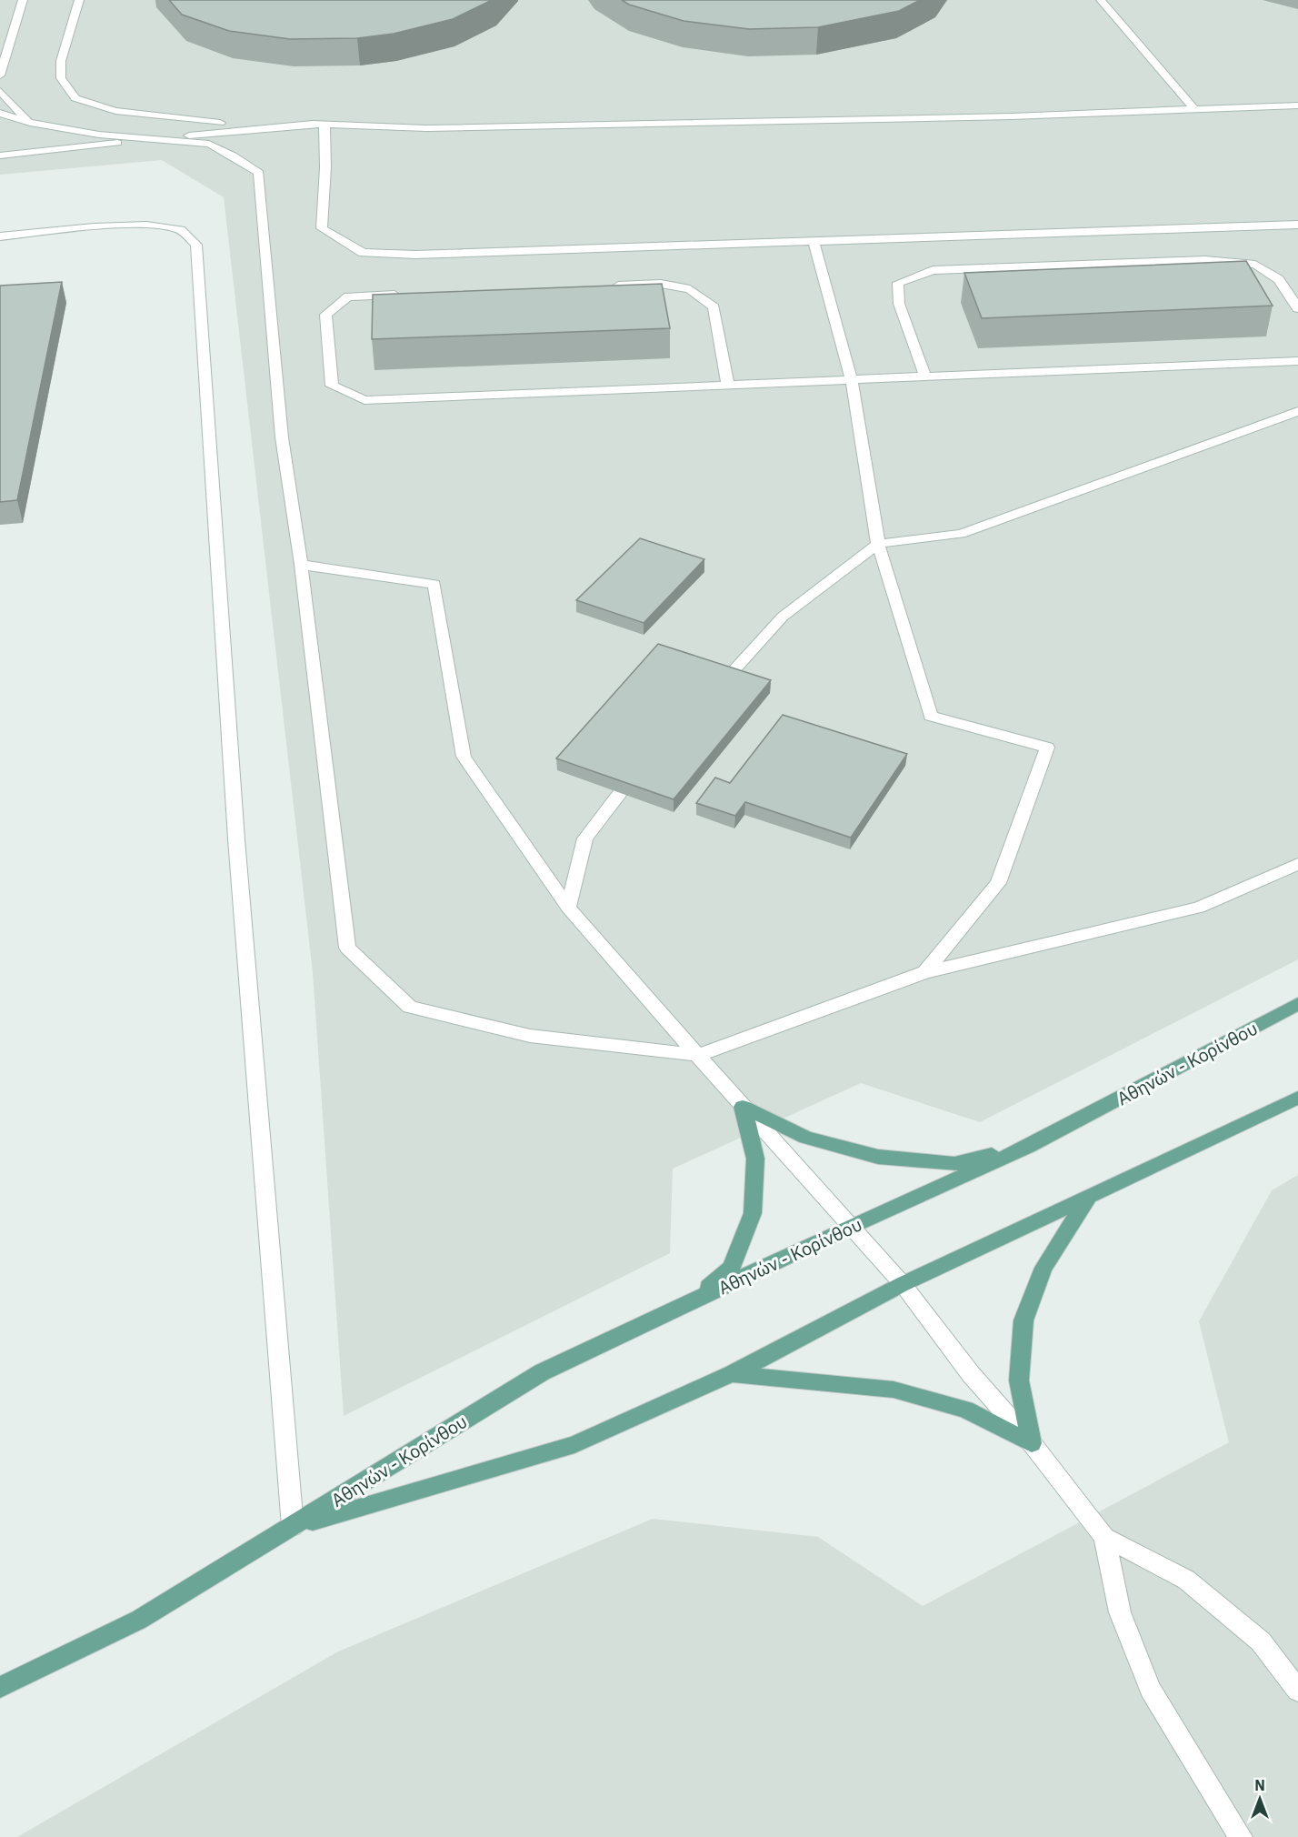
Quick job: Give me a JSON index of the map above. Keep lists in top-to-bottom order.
{
  "streets": {
    "main road": ["Αθηνών - Κορίνθου"]
  },
  "north": "top"
}
